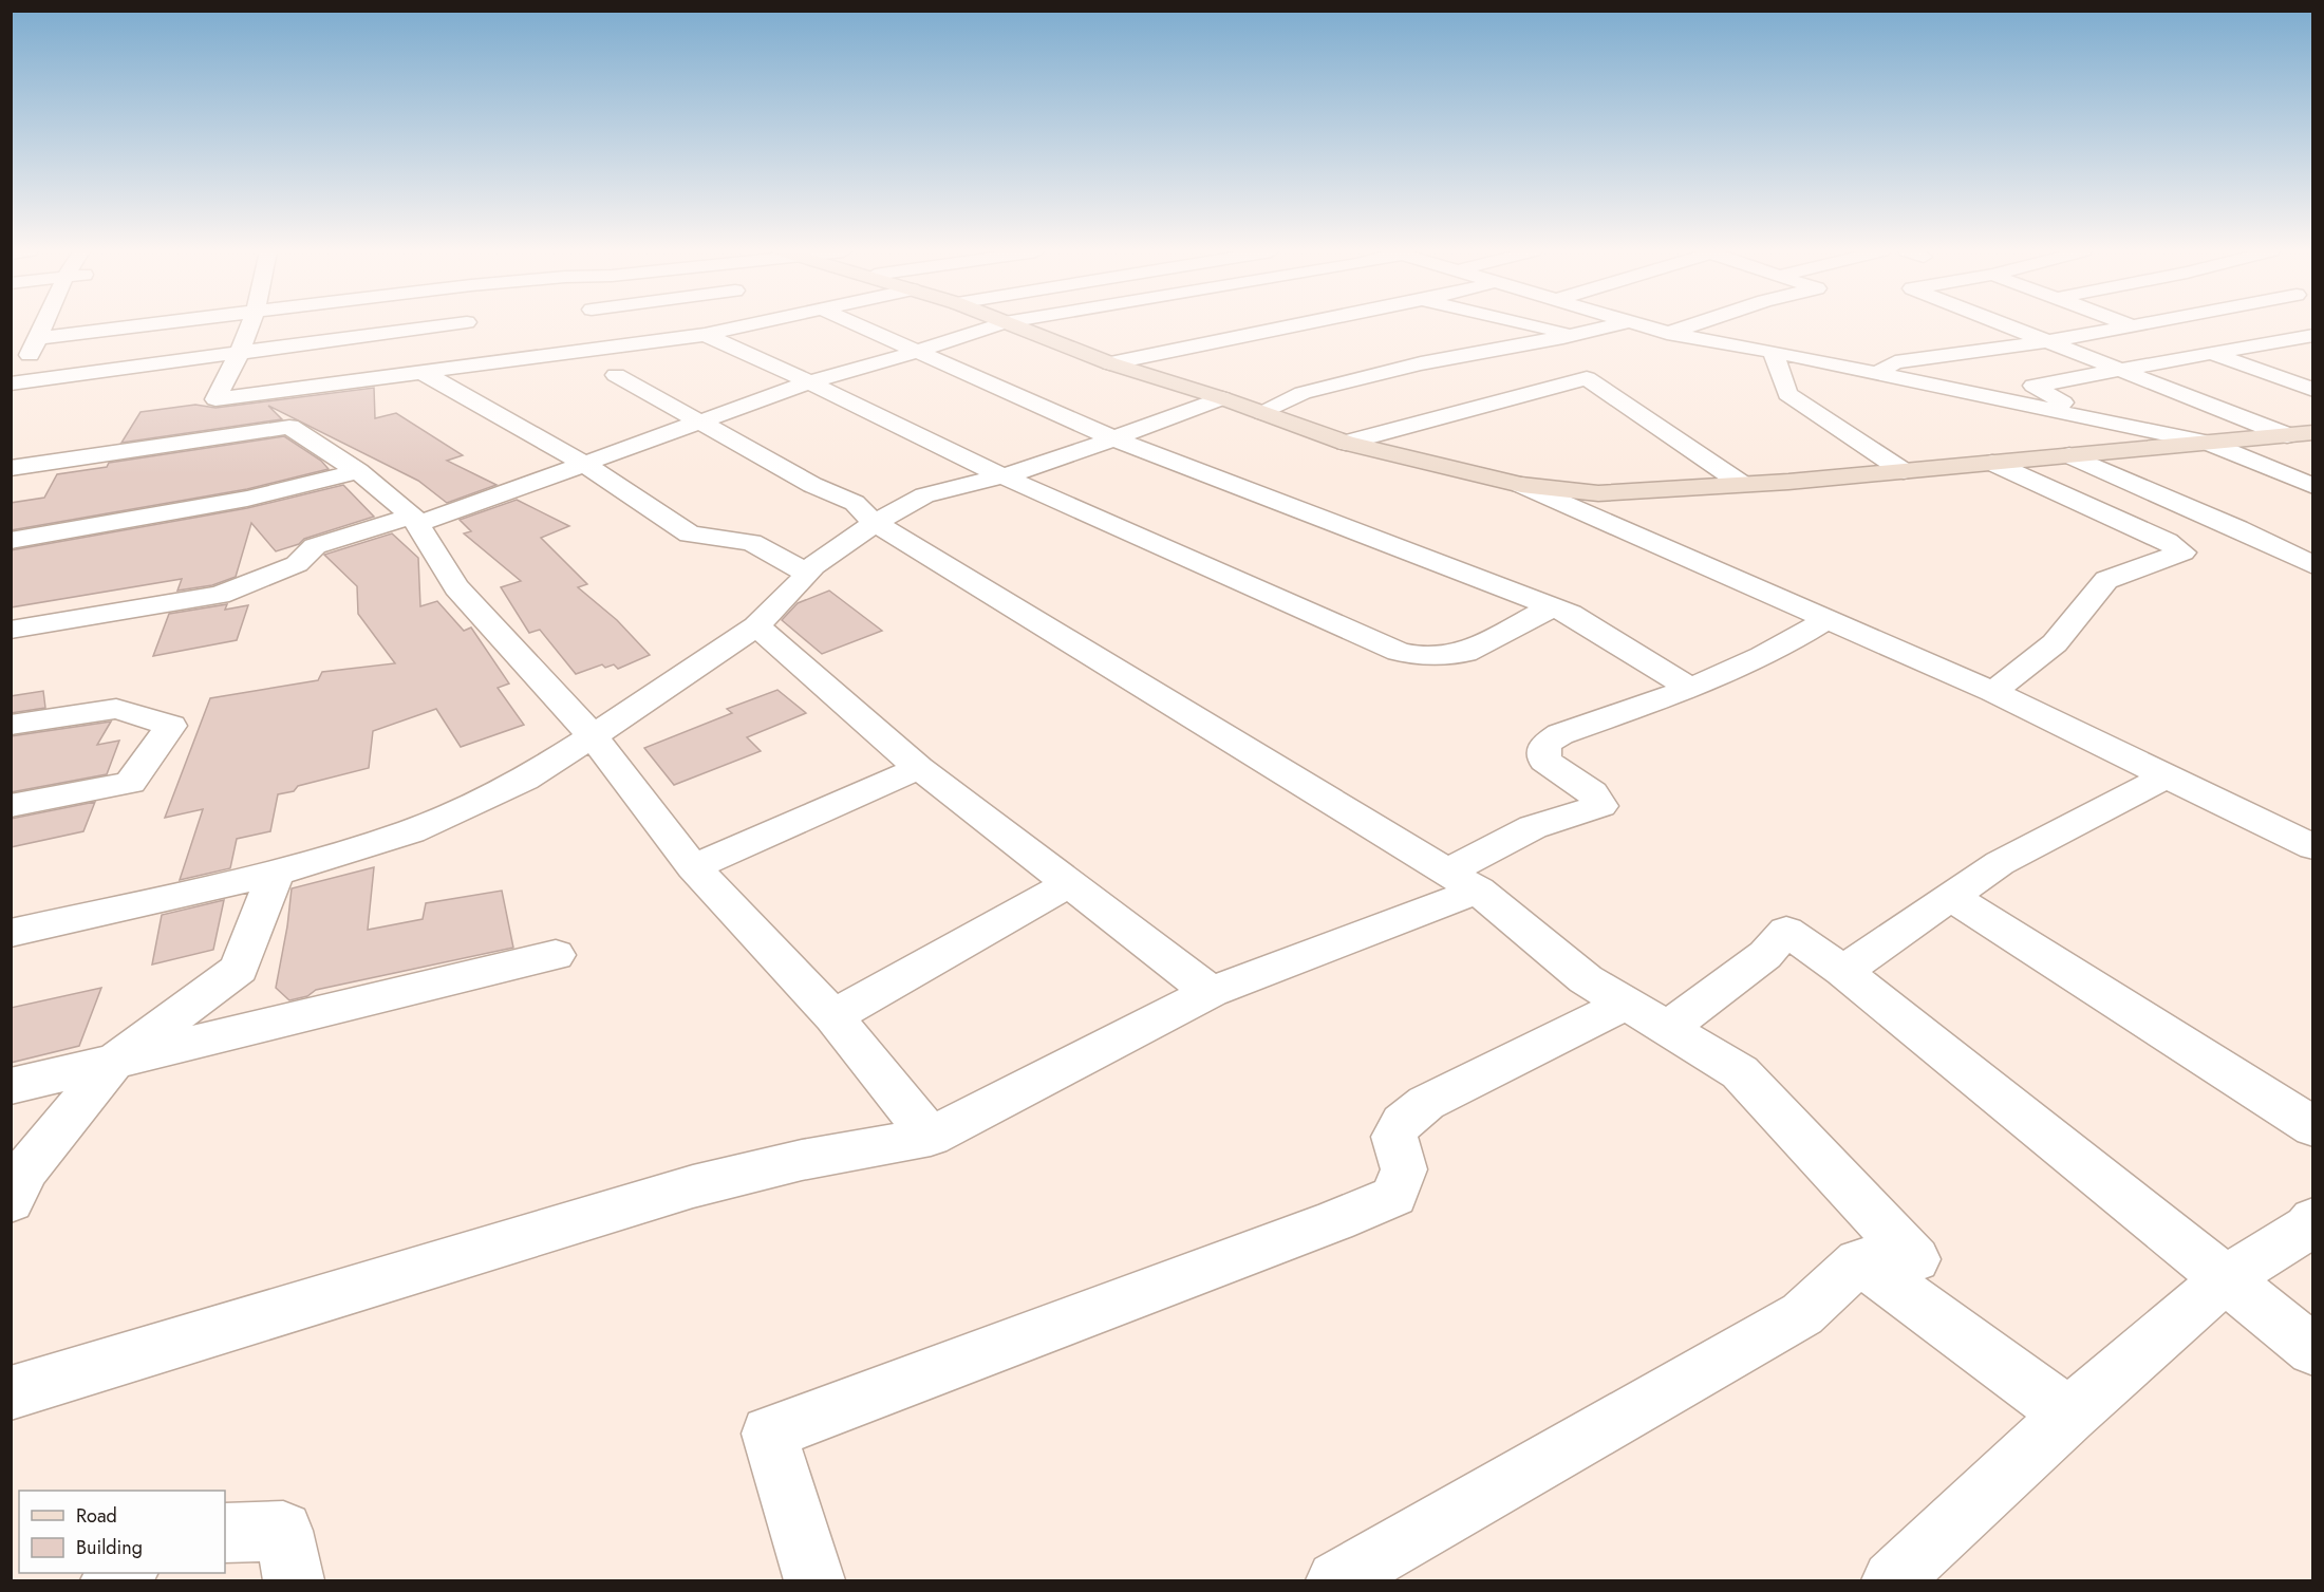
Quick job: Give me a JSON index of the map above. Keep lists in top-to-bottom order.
{
  "legend": ["Road", "Building"]
}
